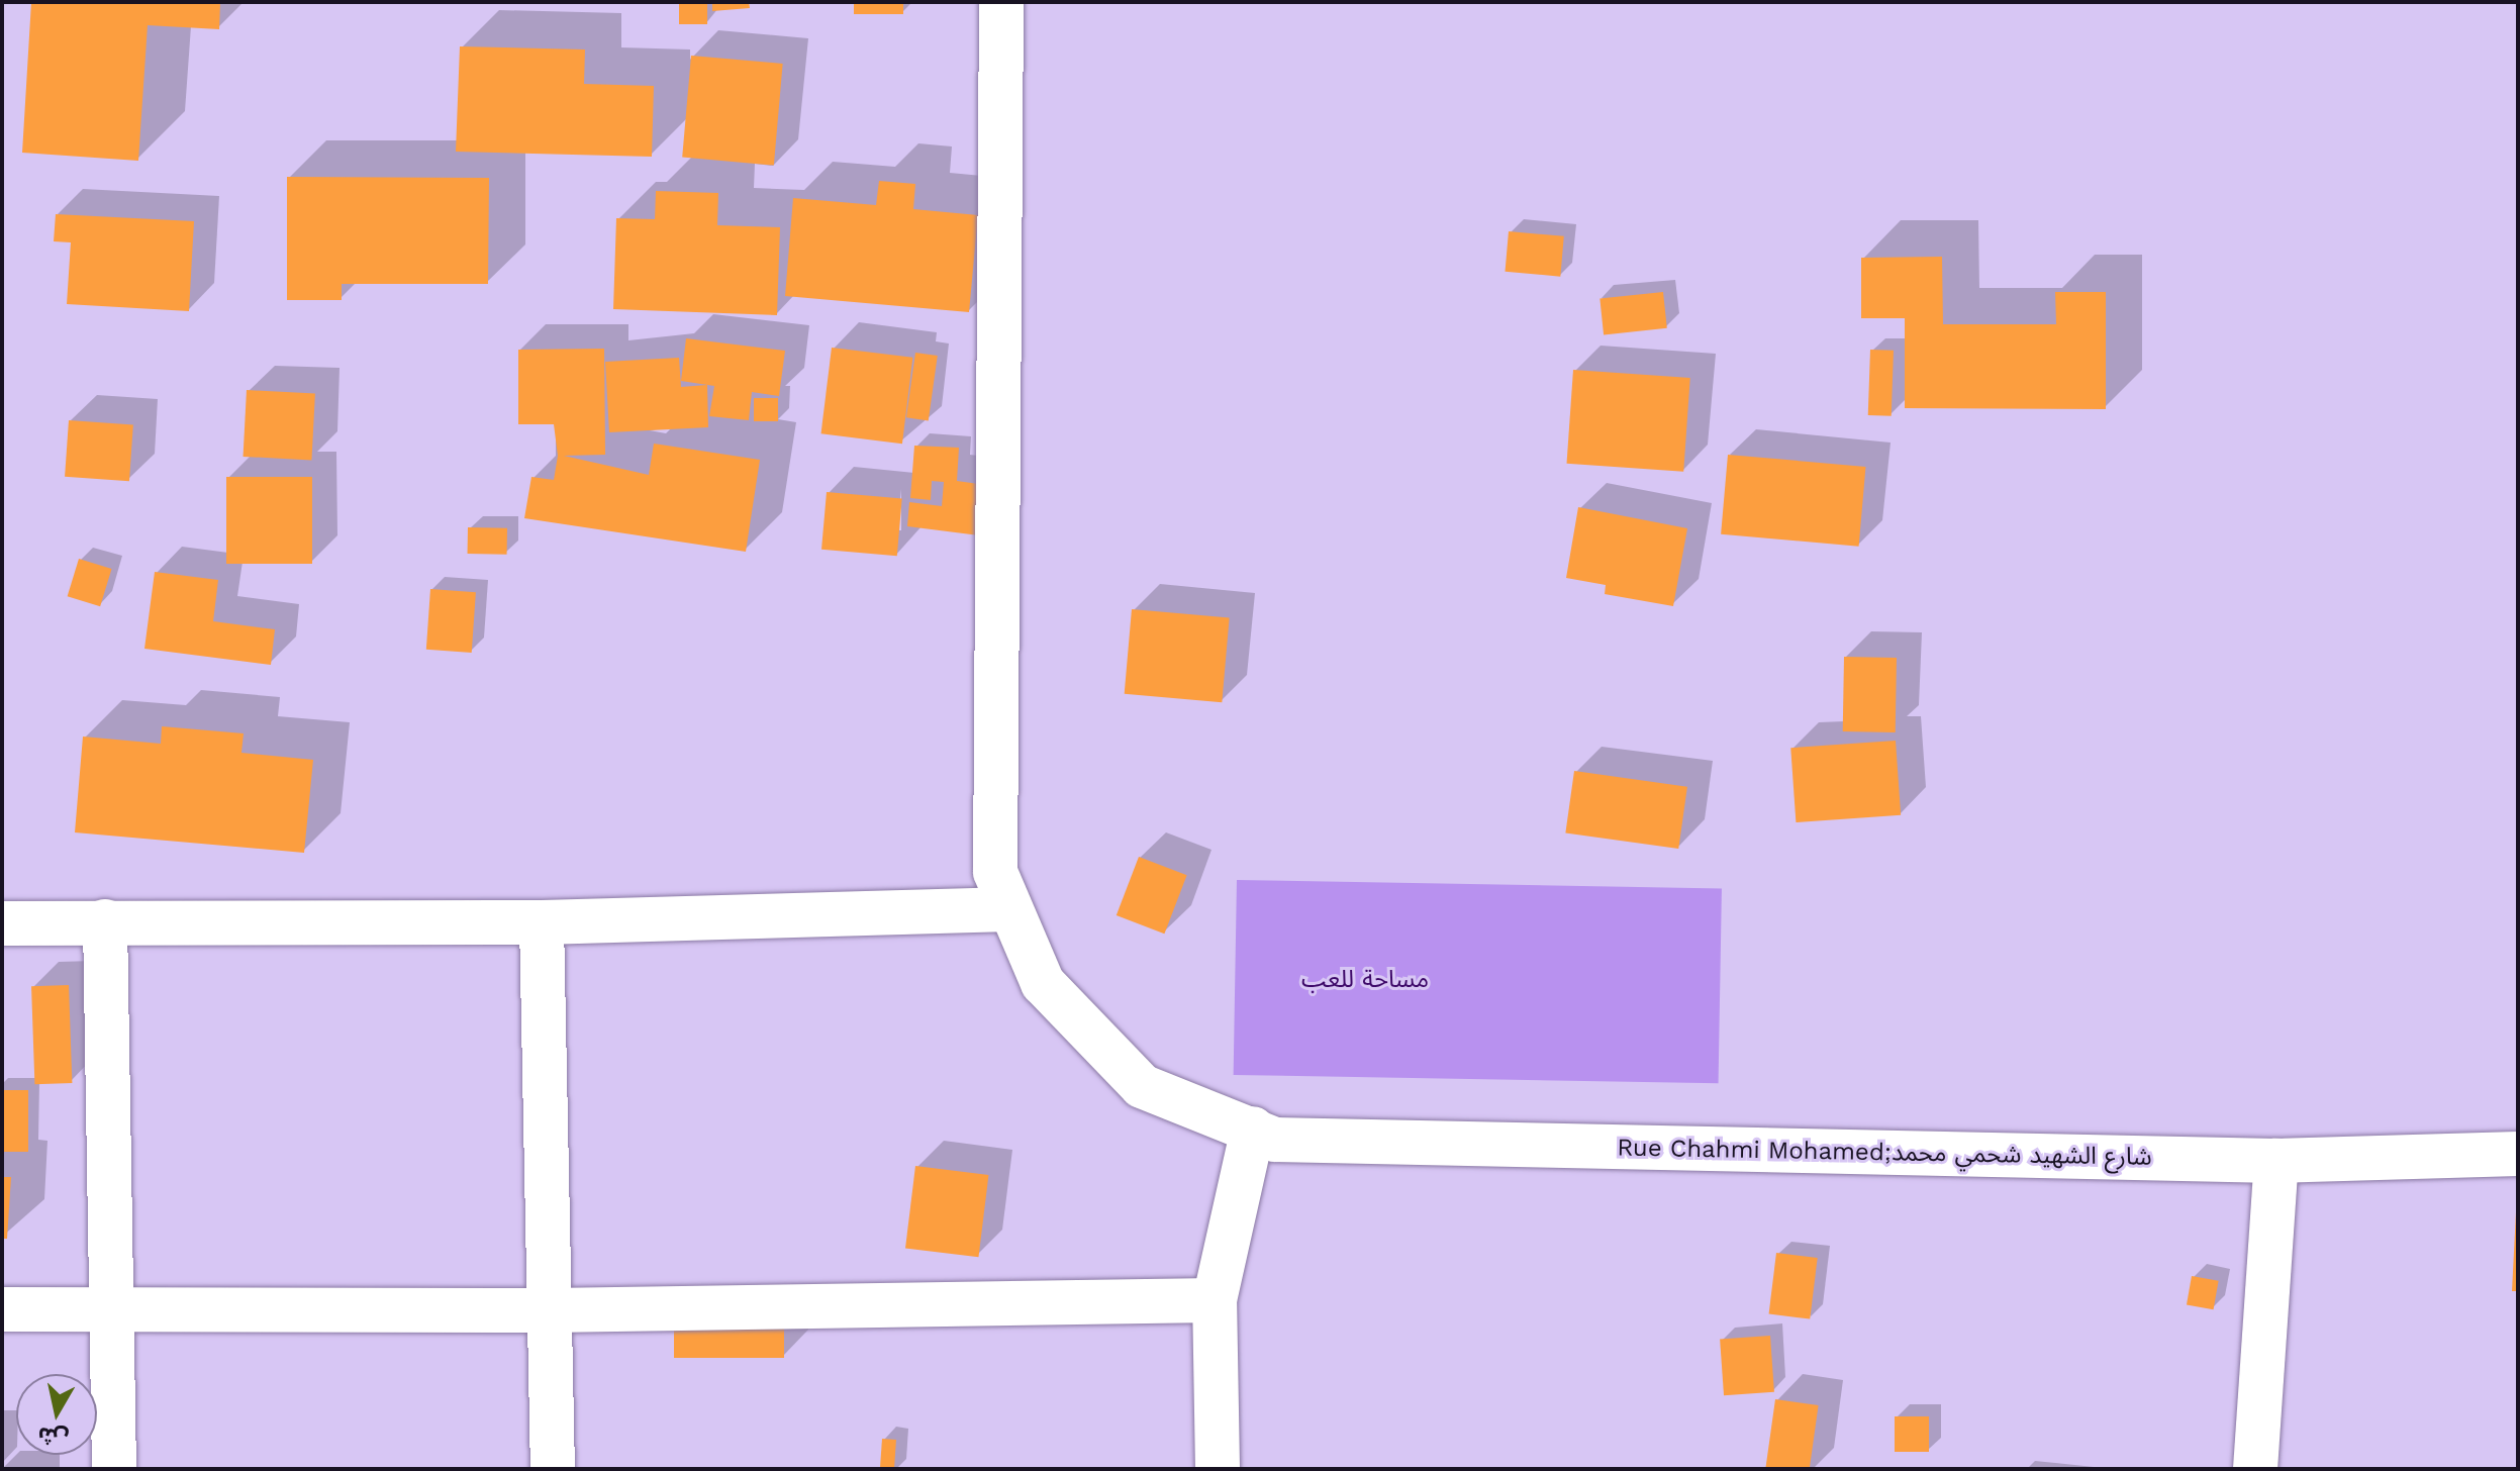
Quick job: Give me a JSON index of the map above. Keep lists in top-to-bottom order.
{
  "streets": {
    "street": ["Rue Chahmi Mohamed;شارع الشهيد شحمي محمد"]
  },
  "parks": ["مساحة للعب"],
  "north": "bottom"
}
